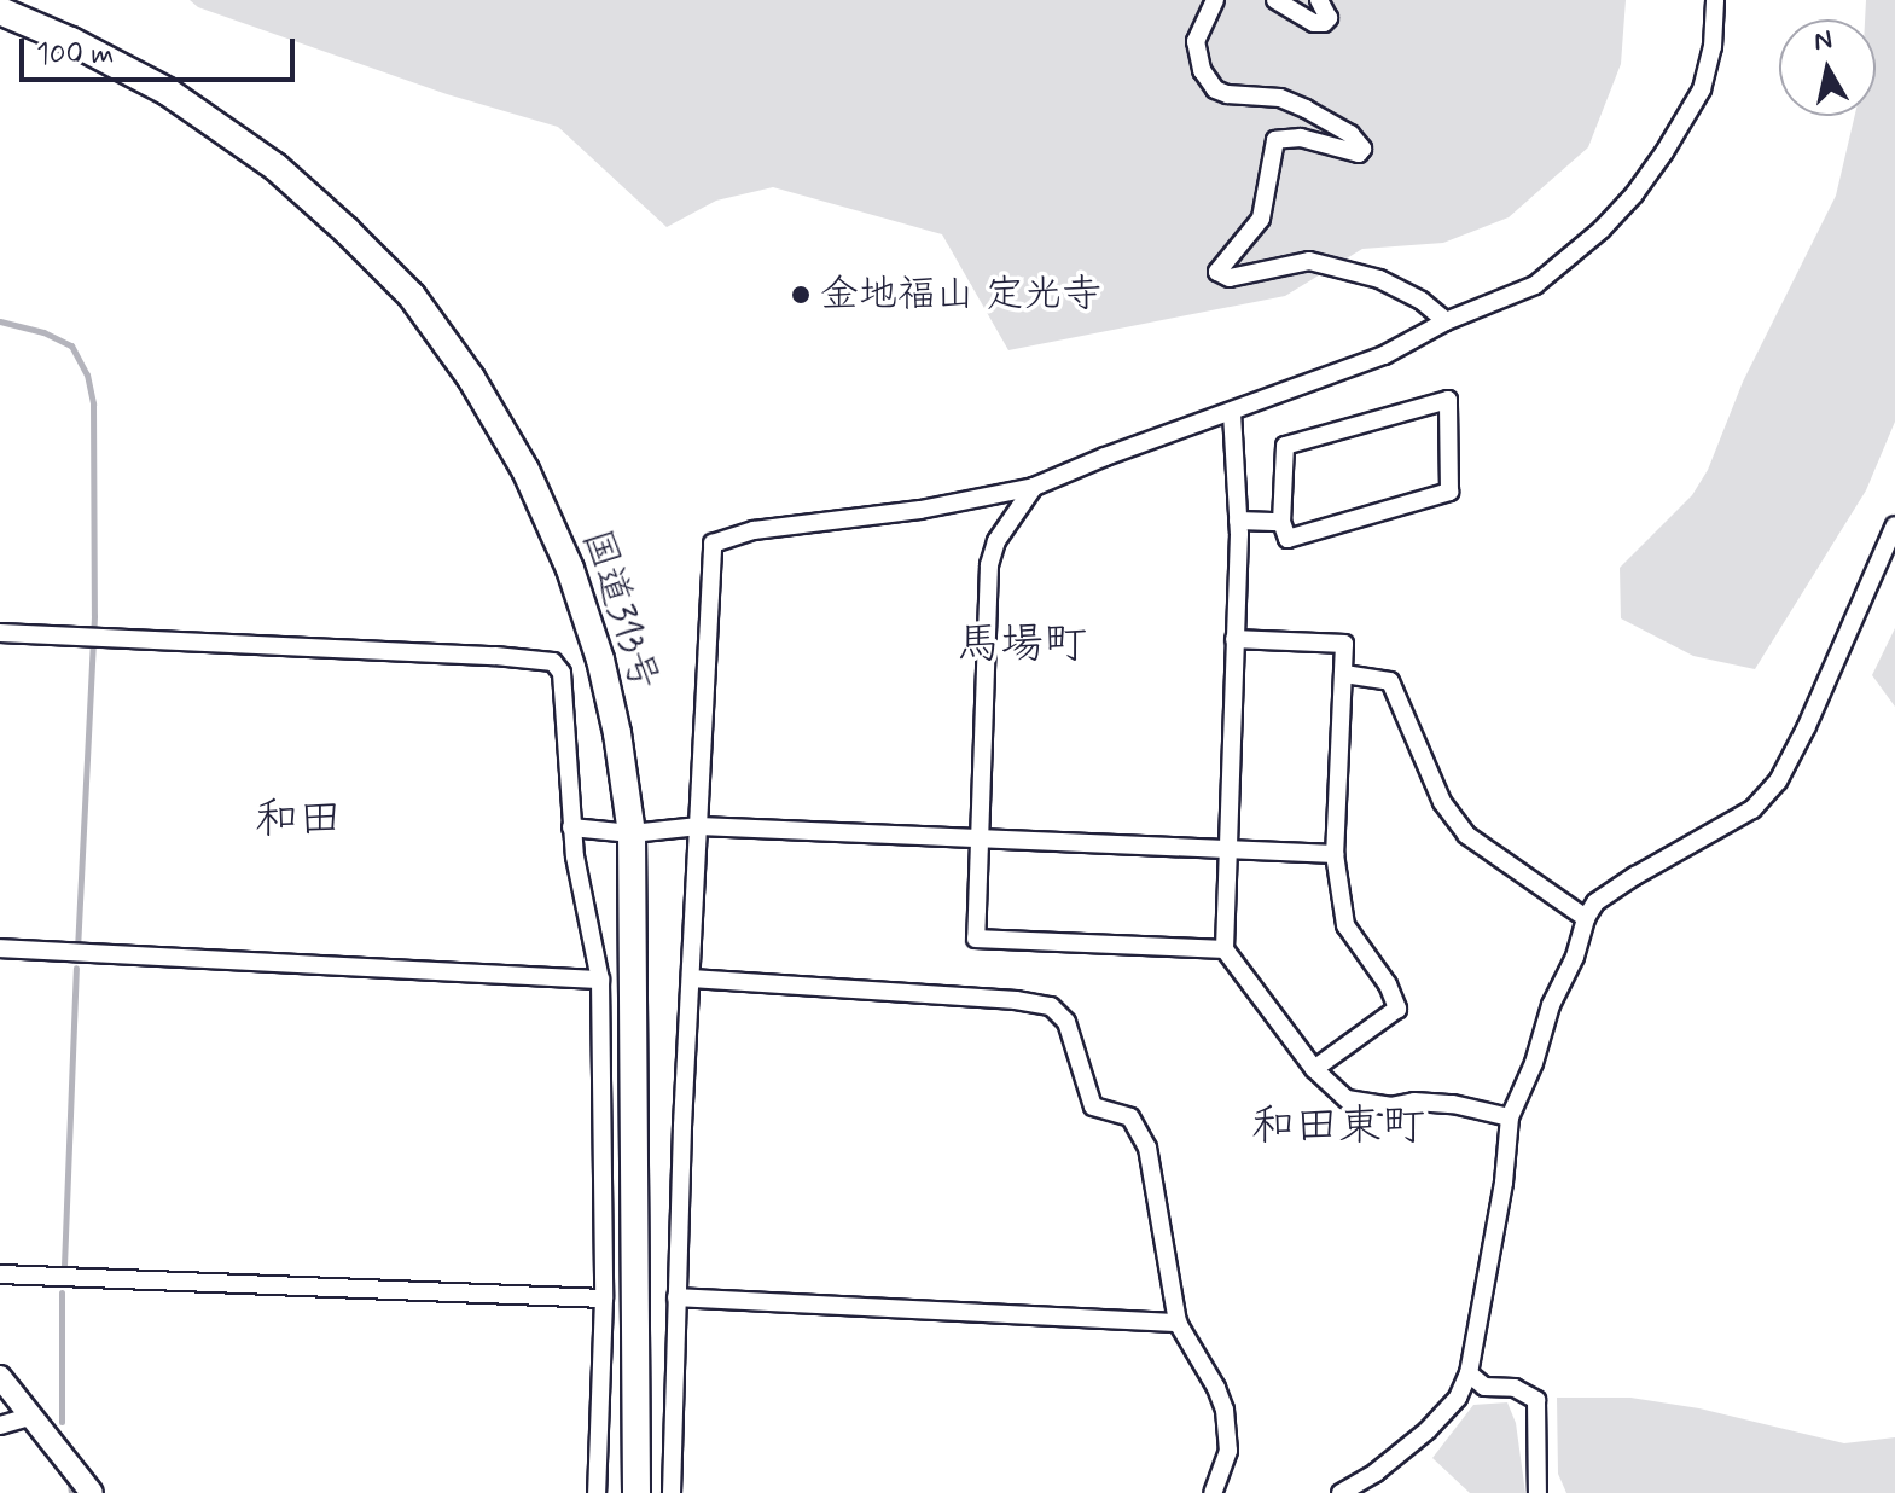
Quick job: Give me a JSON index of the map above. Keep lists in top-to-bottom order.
{
  "streets": {
    "highway": ["国道313号"]
  },
  "districts": ["馬場町", "和田", "和田東町"],
  "places": ["金地福山 定光寺"],
  "scale_bar": "100 m",
  "north": "top"
}
